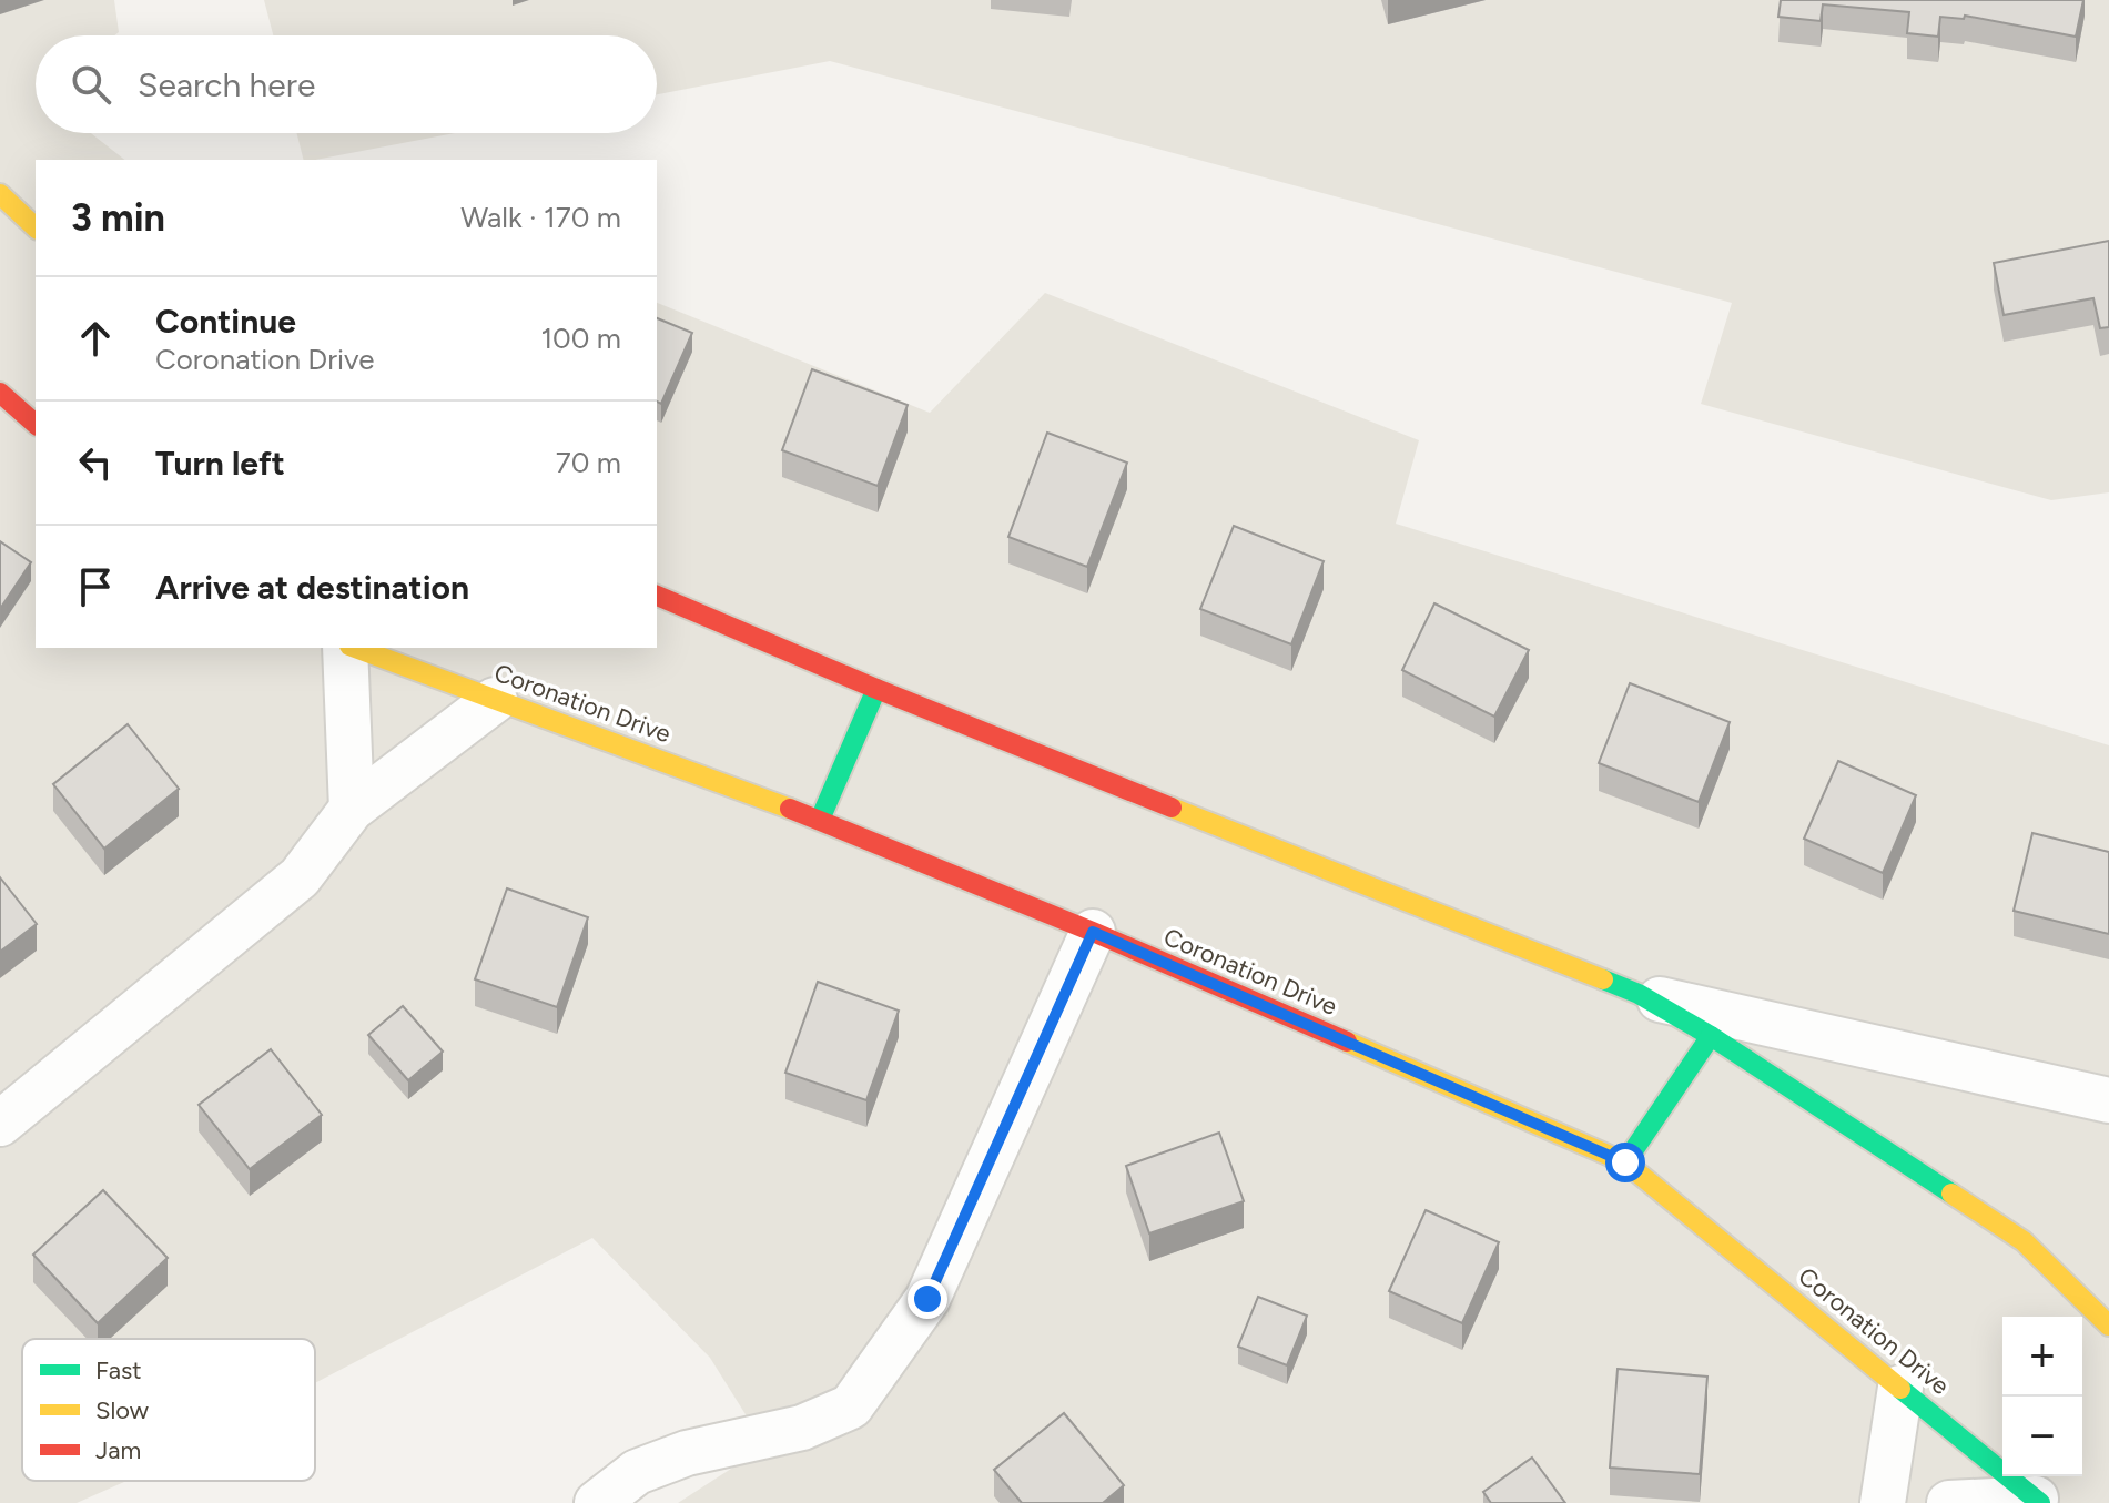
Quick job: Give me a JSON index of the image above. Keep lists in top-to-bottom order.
{
  "streets": {
    "street": ["Coronation Drive"]
  },
  "legend": ["Fast", "Slow", "Jam"],
  "page": {
    "search": "Search here",
    "heading": ["3 min", "Walk · 170 m"],
    "list": [
      ["Continue", "Coronation Drive", "100 m"],
      ["Turn left", "70 m"],
      "Arrive at destination"
    ],
    "map_buttons": ["+", "−"]
  }
}
